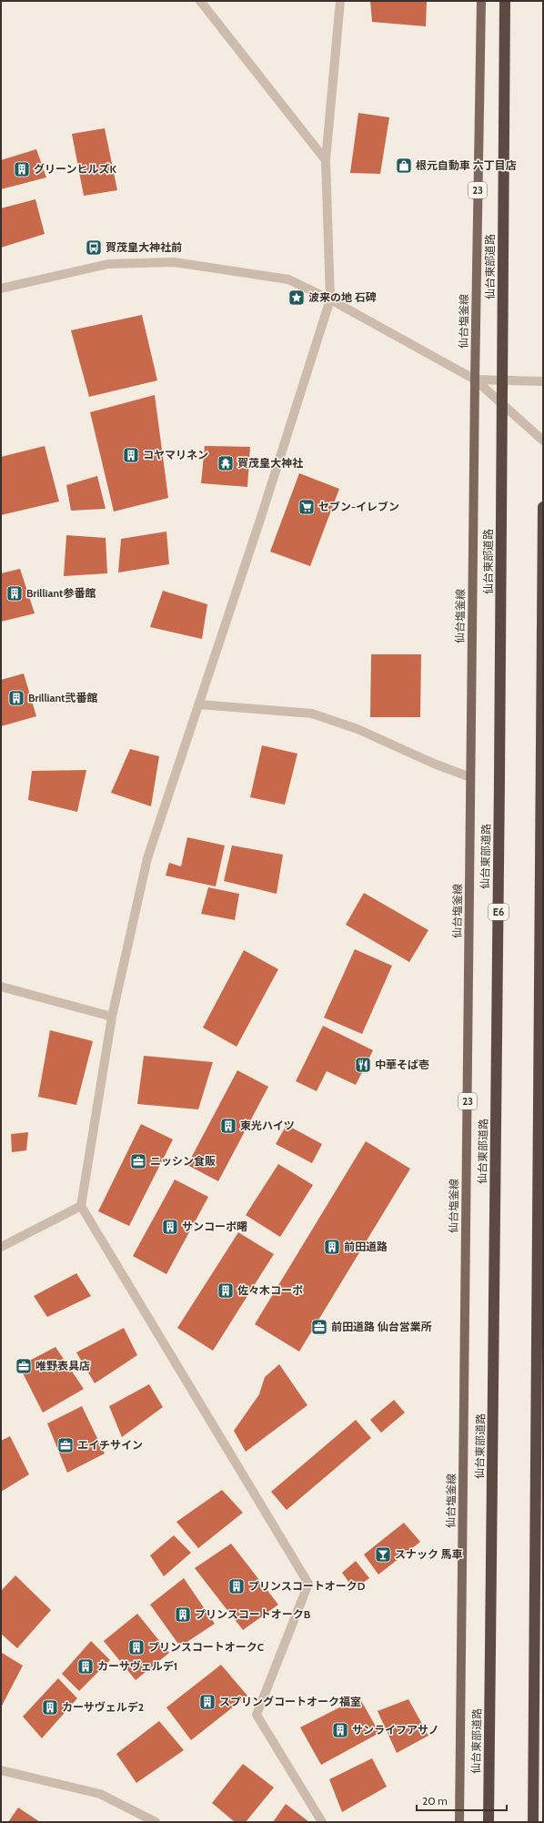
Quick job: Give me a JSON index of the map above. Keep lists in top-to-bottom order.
{
  "streets": {
    "highway": ["仙台東部道路", "E6"],
    "main road": ["23", "仙台塩釜線"]
  },
  "places": {
    "shop": ["根元自動車 六丁目店"],
    "building": [
      "グリーンヒルズK",
      "コヤマリネン",
      "Brilliant参番館",
      "Brilliant弐番館",
      "東光ハイツ",
      "サンコーポ曙",
      "前田道路",
      "佐々木コーポ",
      "プリンスコートオークD",
      "プリンスコートオークB",
      "プリンスコートオークC",
      "カーサヴェルデ1",
      "スプリングコートオーク福室",
      "カーサヴェルデ2",
      "サンライフアサノ"
    ],
    "bus stop": ["賀茂皇大神社前"],
    "place": ["波来の地 石碑"],
    "temple": ["賀茂皇大神社"],
    "supermarket": ["セブン-イレブン"],
    "restaurant": ["中華そば壱"],
    "office": [
      "ニッシン食販",
      "前田道路 仙台営業所",
      "唯野表具店",
      "エイチサイン"
    ],
    "bar": ["スナック 馬車"]
  },
  "scale_bar": "20 m"
}
